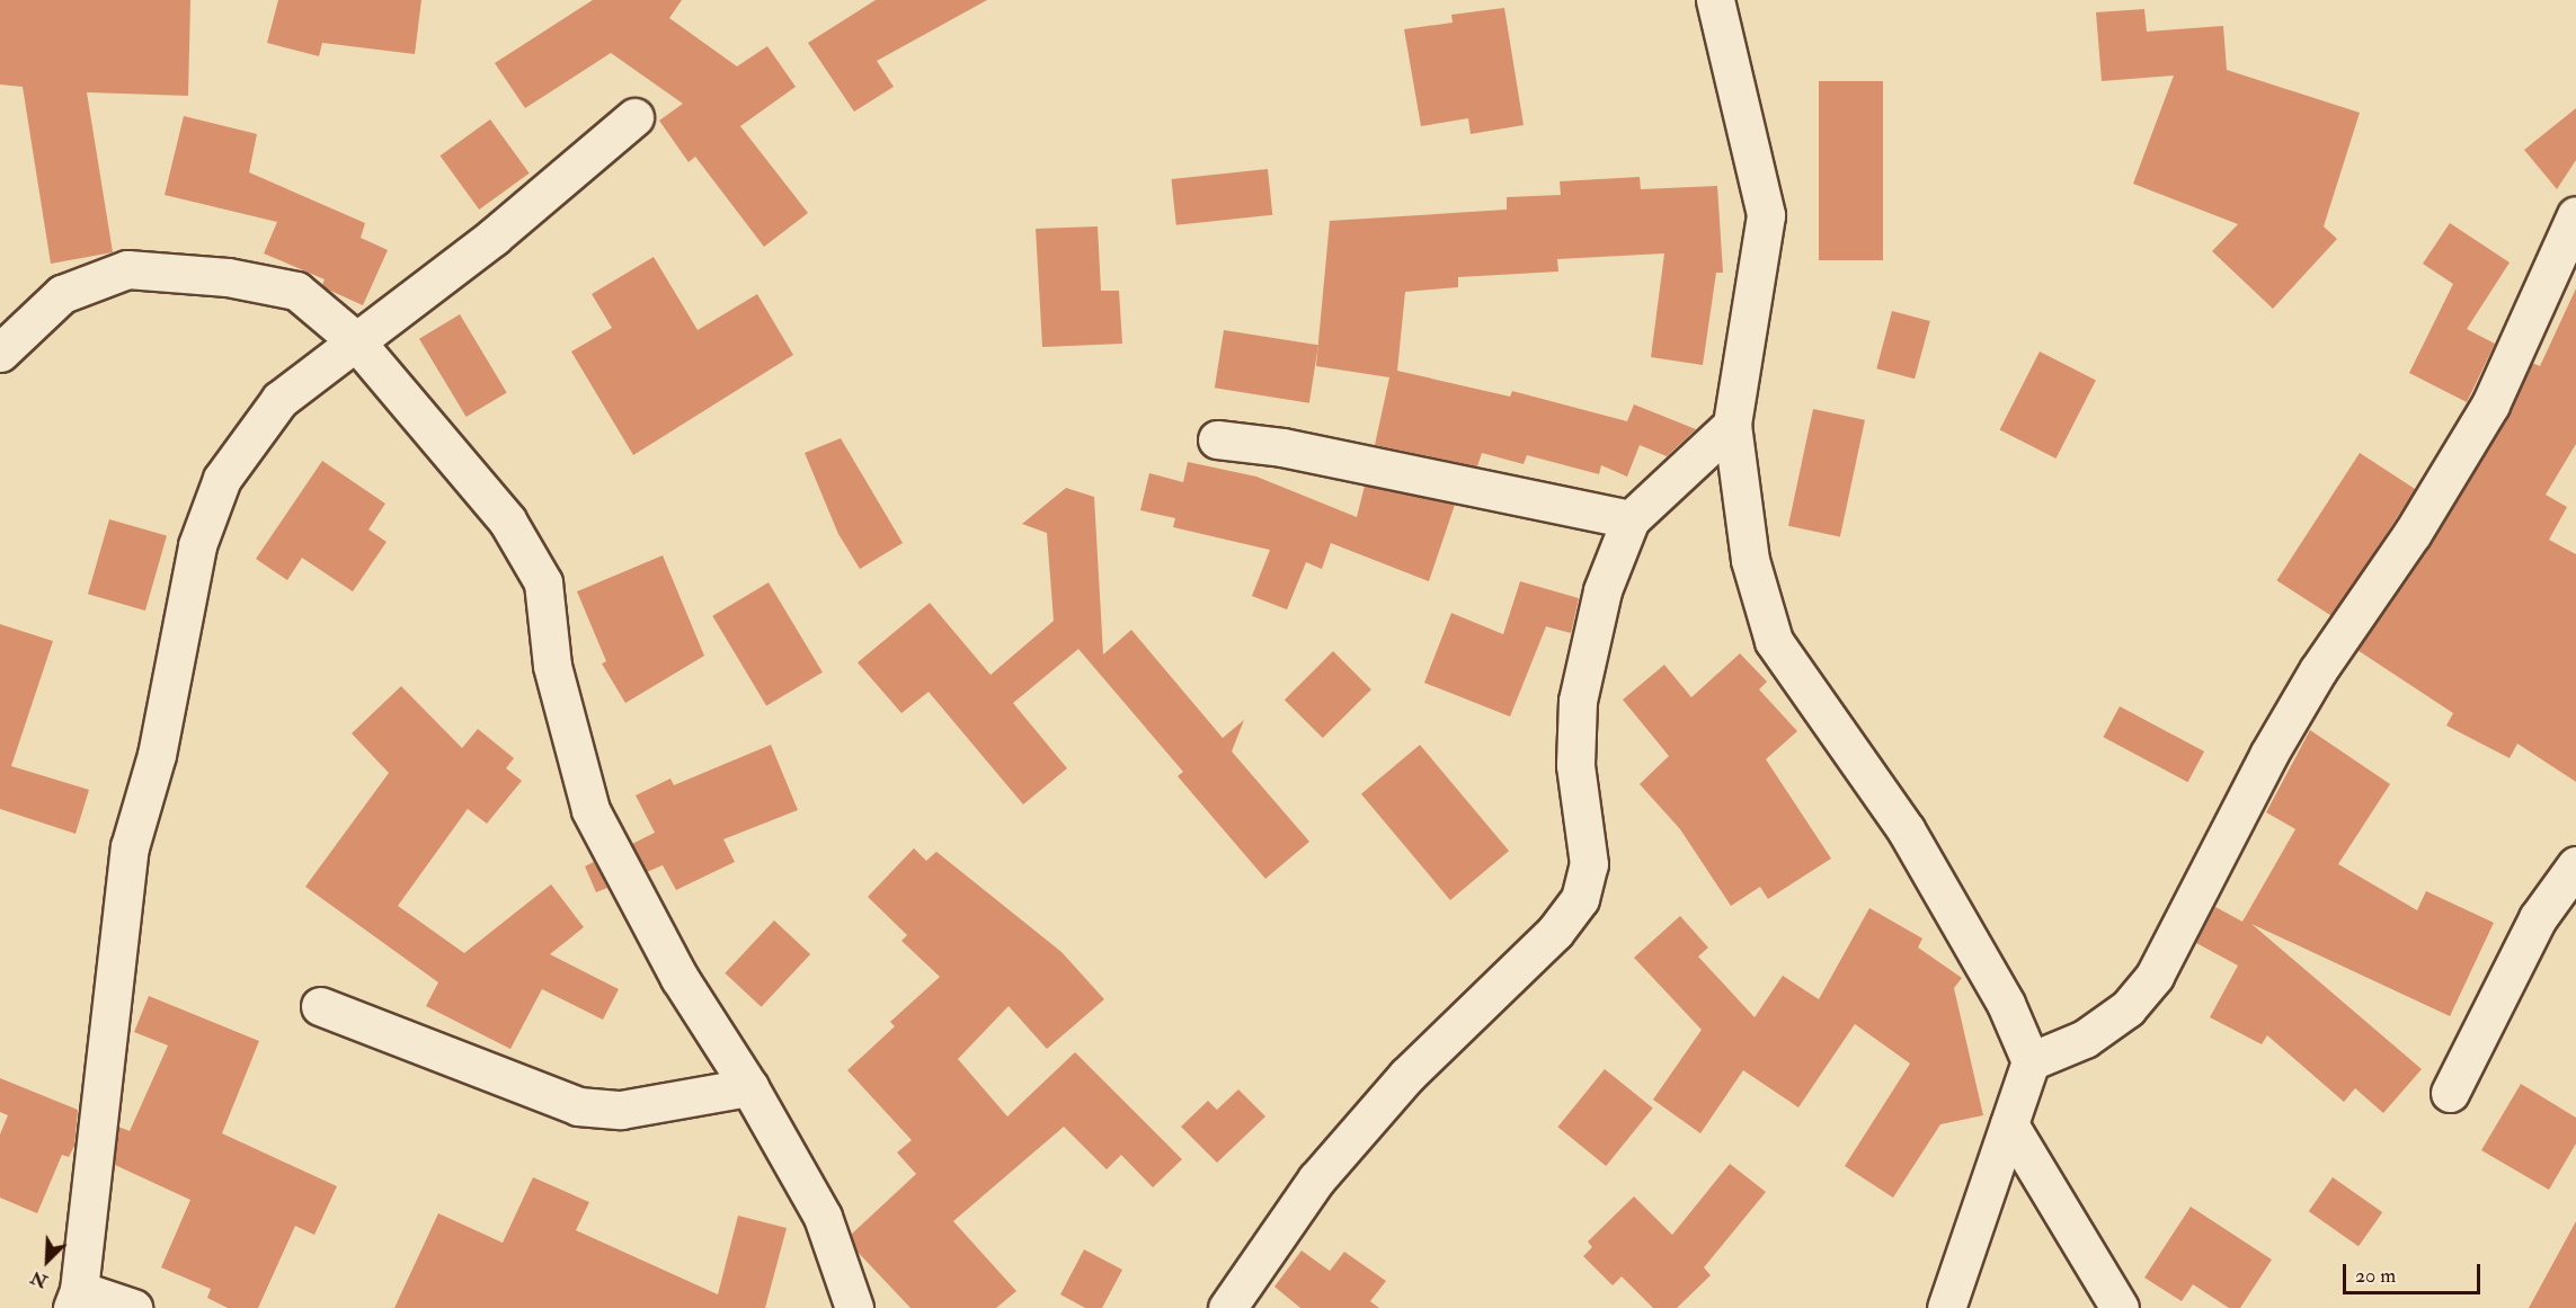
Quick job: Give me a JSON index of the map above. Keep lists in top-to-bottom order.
{
  "scale_bar": "20 m",
  "north": "bottom left"
}
